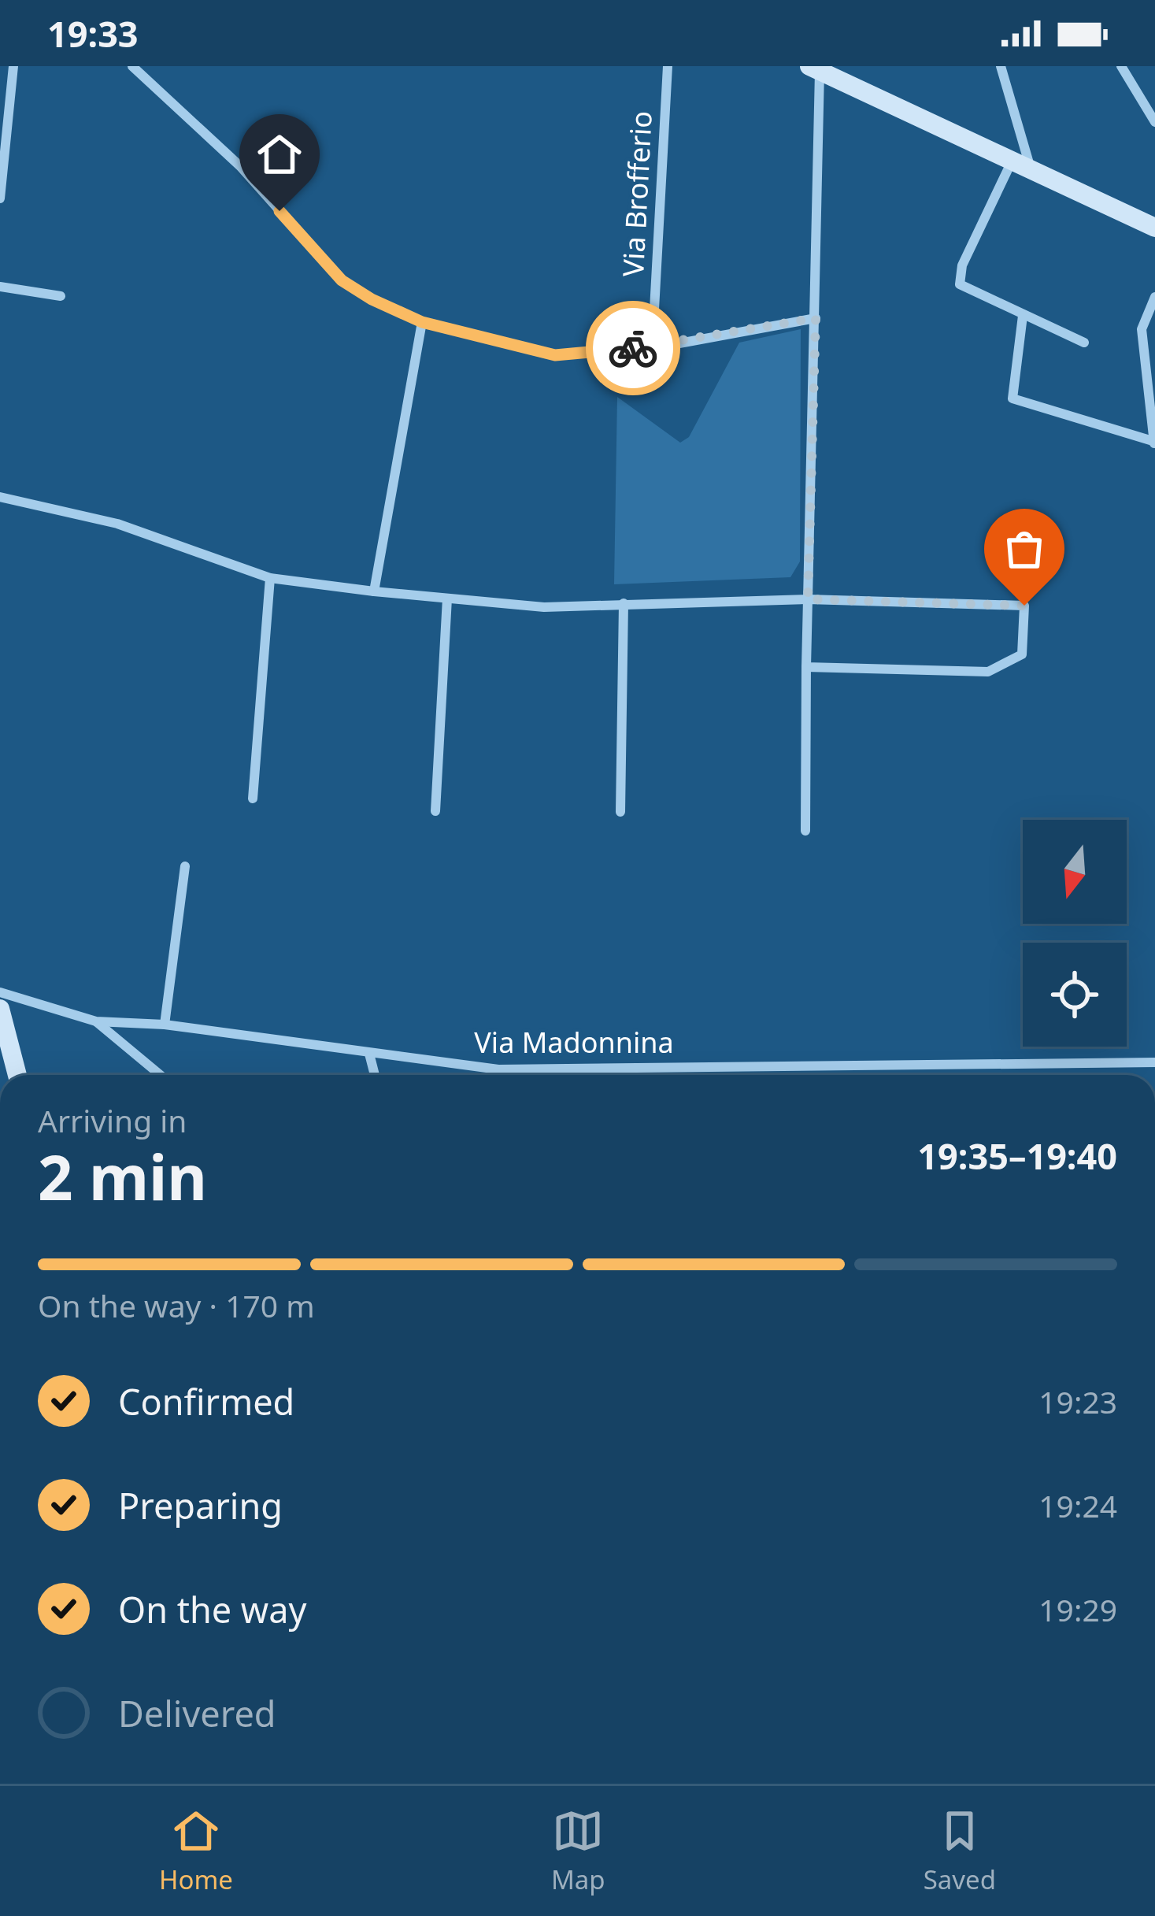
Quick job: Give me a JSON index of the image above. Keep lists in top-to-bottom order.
{
  "streets": {
    "street": ["Via Brofferio", "Via Madonnina"]
  },
  "north": "bottom",
  "page": {
    "status": "19:33",
    "heading": ["2 min", "Arriving in", "19:35–19:40"],
    "bar": "On the way · 170 m",
    "list": [
      ["Confirmed", "19:23"],
      ["Preparing", "19:24"],
      ["On the way", "19:29"],
      "Delivered"
    ],
    "tabs": ["Home", "Map", "Saved"]
  }
}
